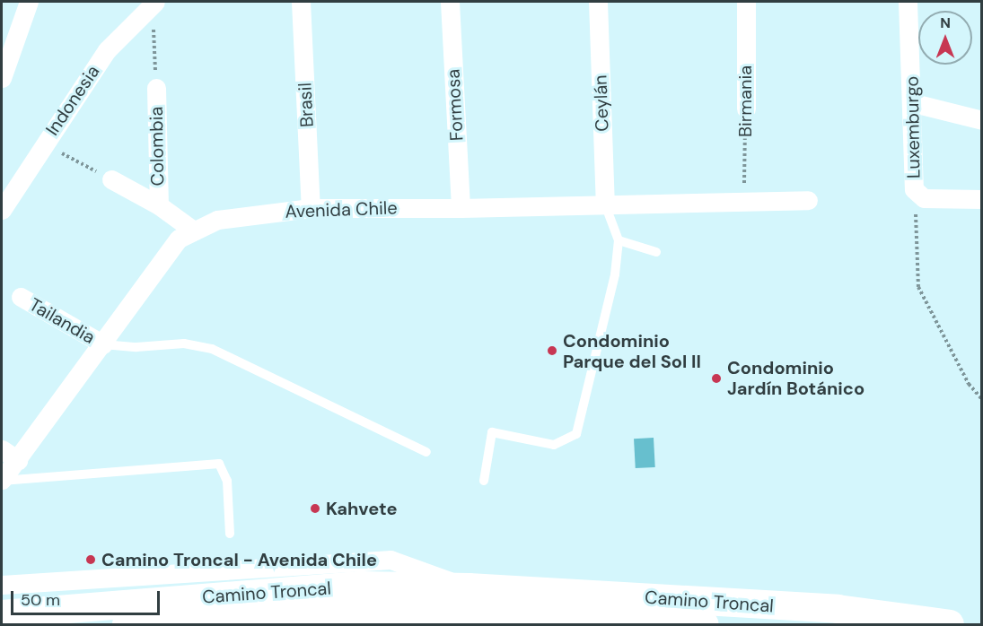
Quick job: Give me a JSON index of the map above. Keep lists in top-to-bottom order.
{
  "streets": {
    "main road": ["Camino Troncal"],
    "street": [
      "Indonesia",
      "Birmania",
      "Ceylán",
      "Brasil",
      "Formosa",
      "Luxemburgo",
      "Colombia",
      "Avenida Chile",
      "Tailandia"
    ]
  },
  "crossings": [
    ["Birmania", "Avenida Chile"],
    ["Ceylán", "Avenida Chile"],
    ["Brasil", "Avenida Chile"],
    ["Formosa", "Avenida Chile"],
    ["Avenida Chile", "Tailandia"]
  ],
  "places": [
    "Condominio Parque del Sol II",
    "Condominio Jardín Botánico",
    "Kahvete",
    "Camino Troncal - Avenida Chile"
  ],
  "scale_bar": "50 m",
  "north": "top"
}
